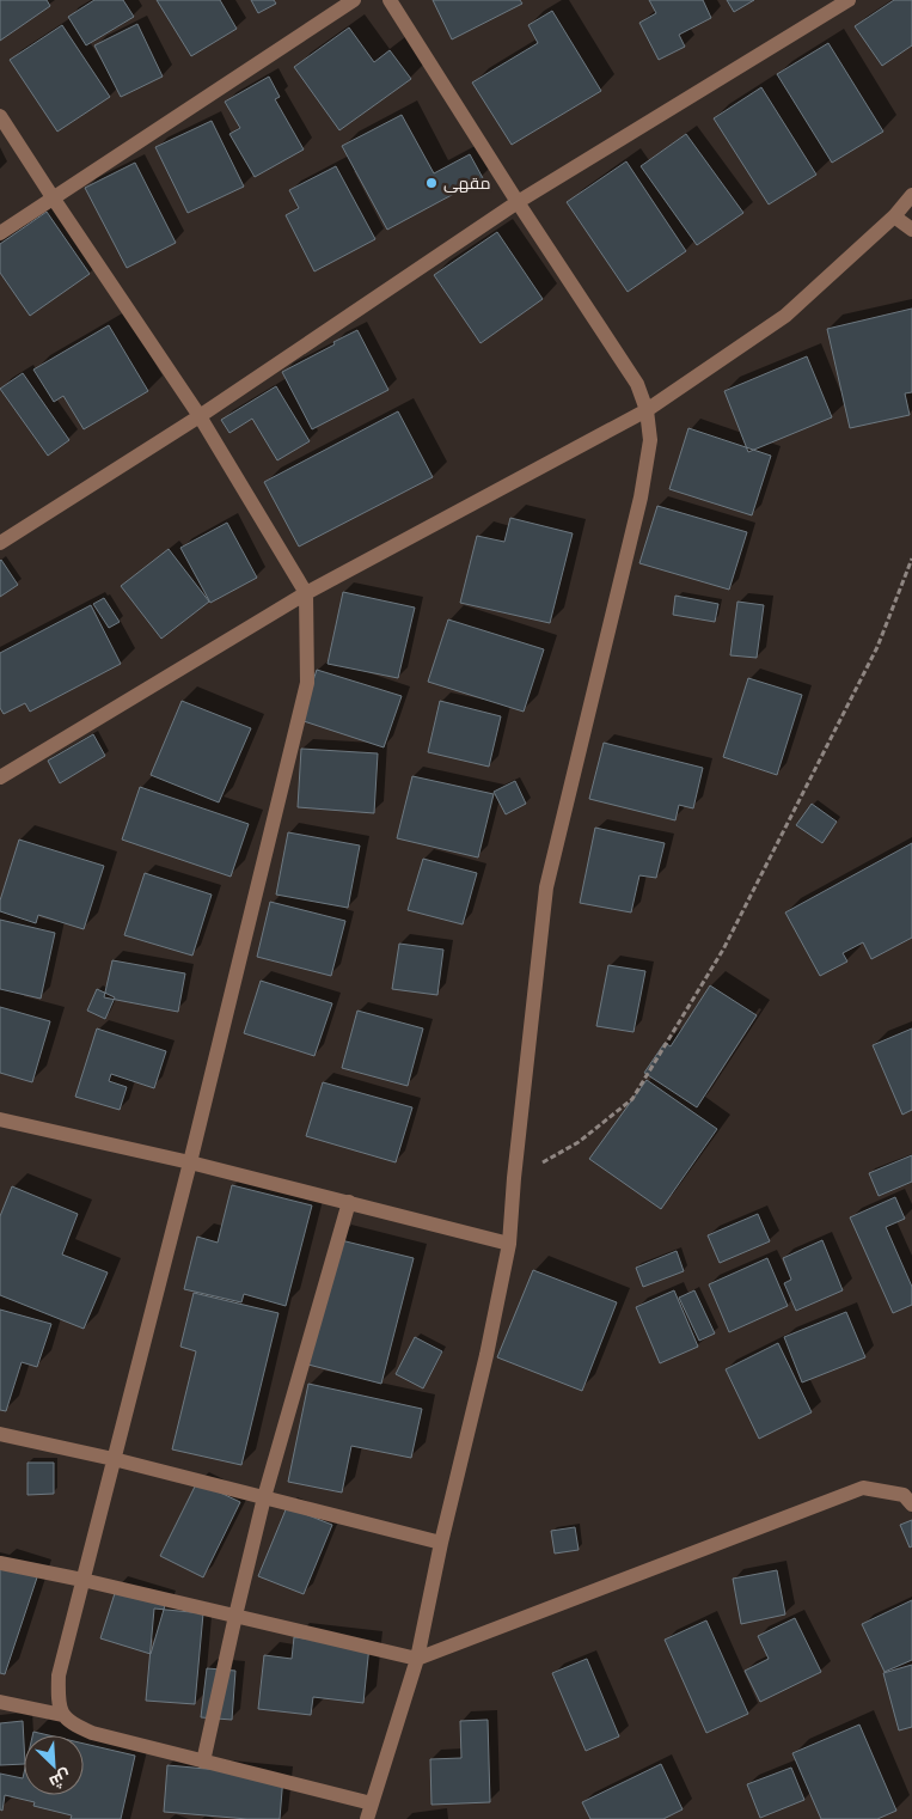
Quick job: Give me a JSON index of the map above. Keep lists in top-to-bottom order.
{
  "places": ["مقهى"],
  "north": "bottom right"
}
